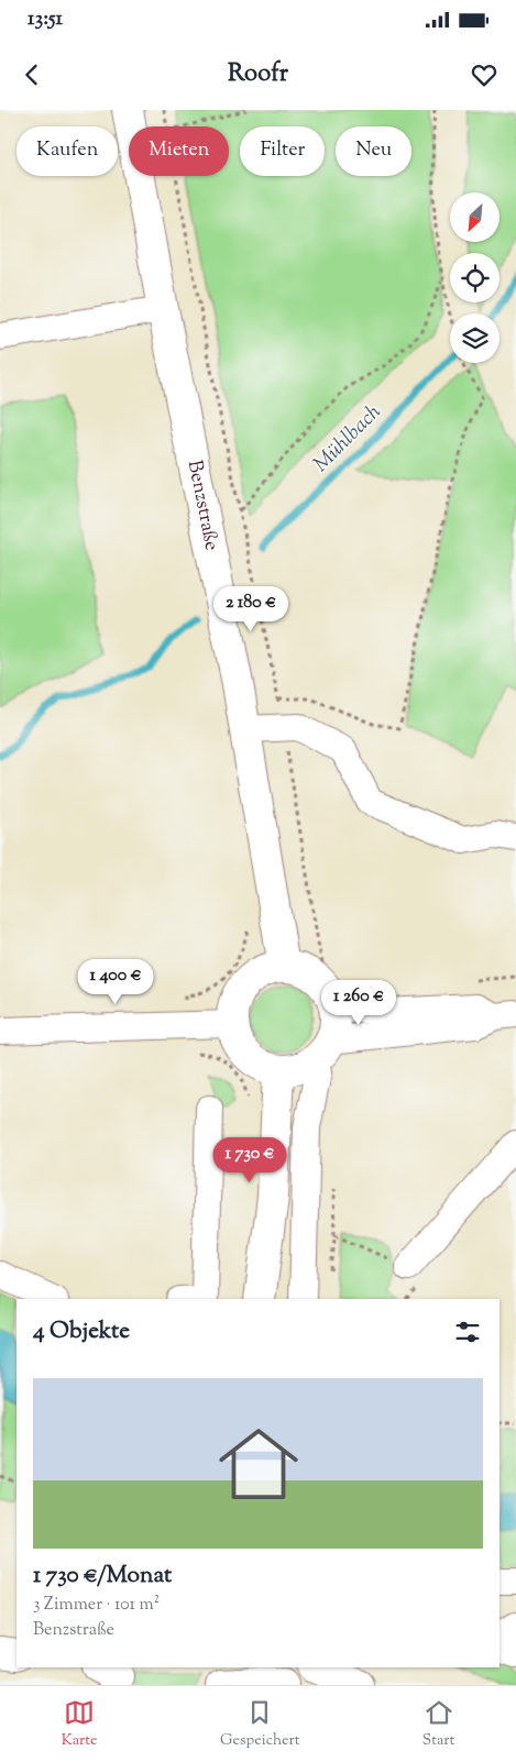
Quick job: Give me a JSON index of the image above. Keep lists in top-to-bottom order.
{
  "streets": {
    "main road": ["Benzstraße"]
  },
  "water": ["Mühlbach"],
  "north": "bottom left",
  "page": {
    "status": "13:51",
    "header": "Roofr",
    "chip": [
      "Kaufen",
      "Mieten",
      "Filter",
      "Neu"
    ],
    "price": [
      "2 180 €",
      "1 400 €",
      "1 260 €",
      "1 730 €"
    ],
    "heading": "4 Objekte",
    "list": [
      {
        "name": "1 730 €/Monat",
        "note": "3 Zimmer · 101 m² · Benzstraße"
      }
    ],
    "tabs": ["Karte", "Gespeichert", "Start"]
  }
}
